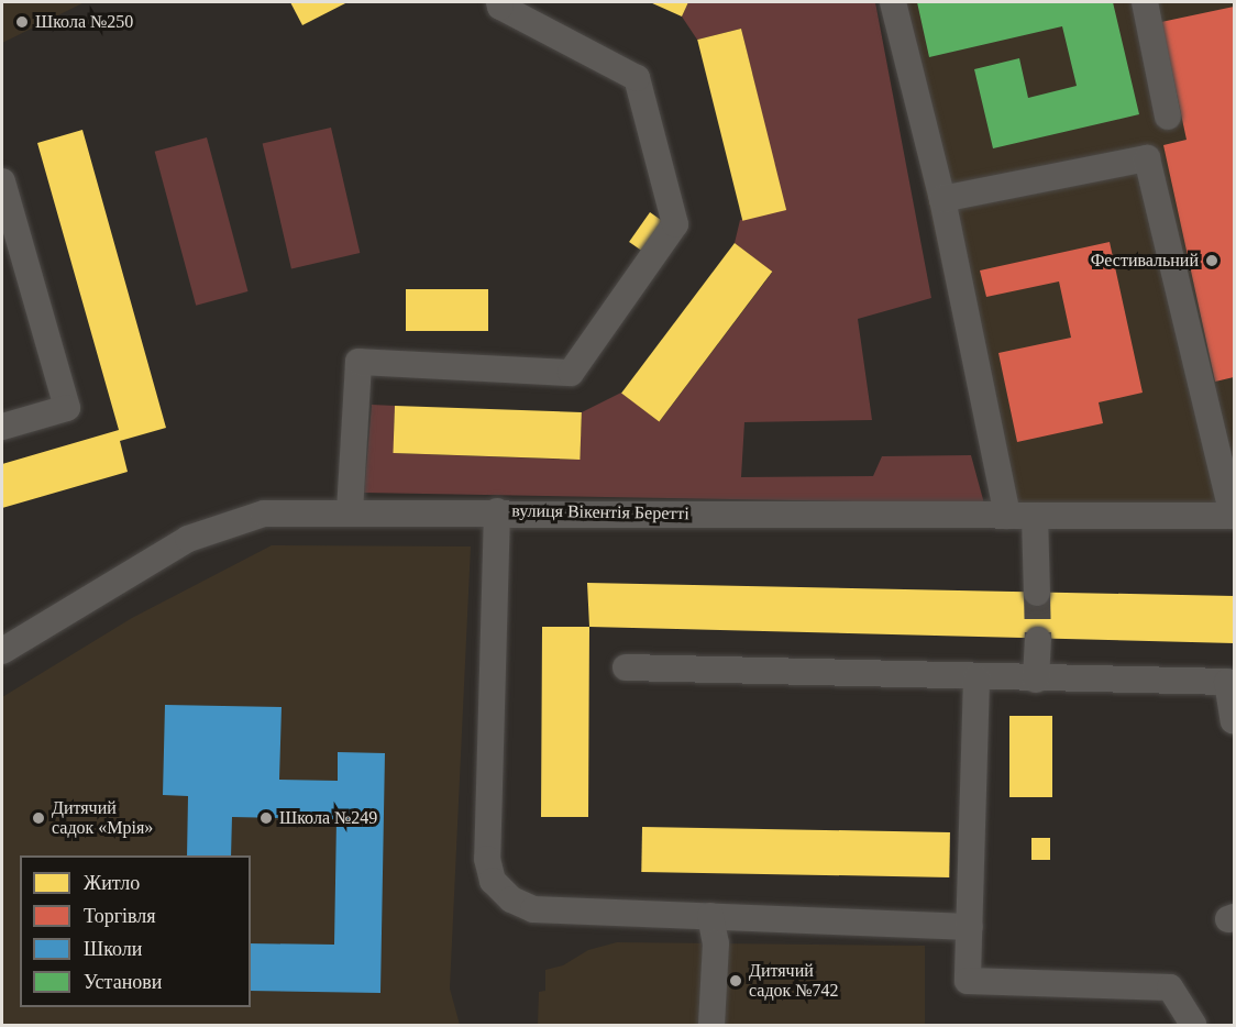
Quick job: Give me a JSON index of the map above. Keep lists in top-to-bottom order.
{
  "streets": {
    "street": ["вулиця Вікентія Беретті"]
  },
  "places": [
    "Школа №250",
    "Фестивальний",
    "Дитячий садок «Мрія»",
    "Школа №249",
    "Дитячий садок №742"
  ],
  "legend": [
    "Житло",
    "Торгівля",
    "Школи",
    "Установи"
  ]
}
